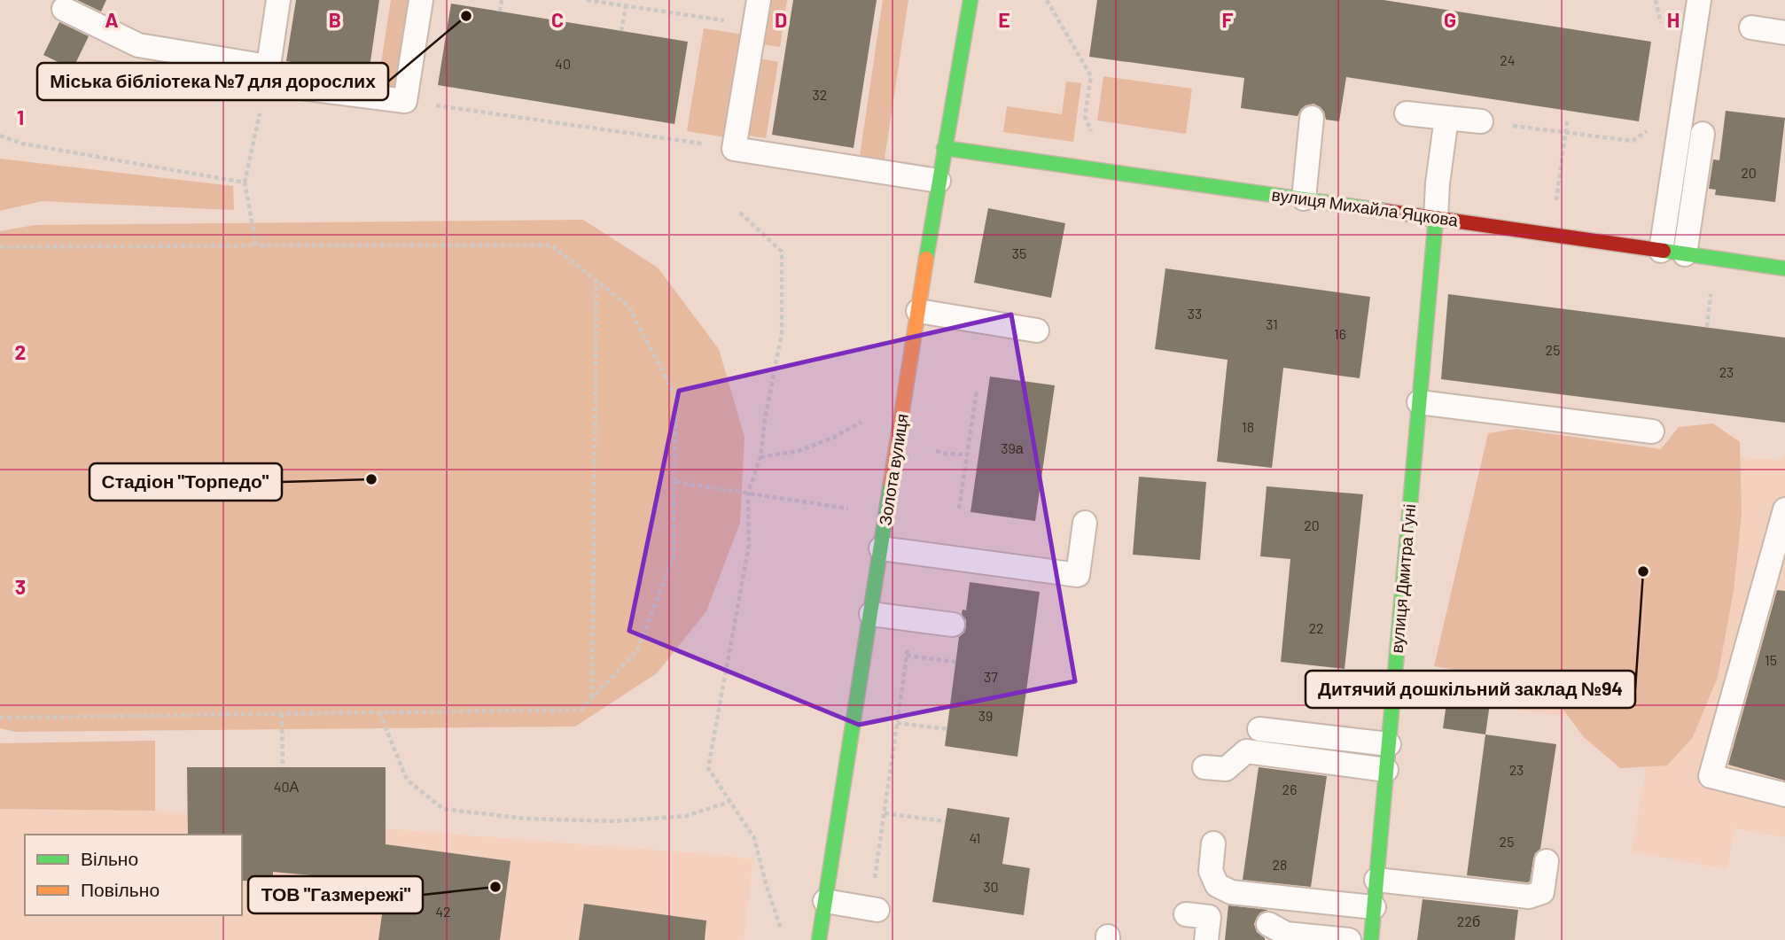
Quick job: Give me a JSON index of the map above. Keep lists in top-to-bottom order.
{
  "streets": {
    "street": ["вулиця Михайла Яцкова", "Золота вулиця", "вулиця Дмитра Гуні"]
  },
  "crossings": [
    ["вулиця Михайла Яцкова", "Золота вулиця"],
    ["вулиця Михайла Яцкова", "вулиця Дмитра Гуні"]
  ],
  "places": [
    "Міська бібліотека №7 для дорослих",
    "Стадіон \"Торпедо\"",
    "Дитячий дошкільний заклад №94",
    "ТОВ \"Газмережі\""
  ],
  "house_numbers": [
    "24",
    "40",
    "32",
    "20",
    "35",
    "33",
    "31",
    "16",
    "25",
    "23",
    "18",
    "39а",
    "20",
    "22",
    "15",
    "37",
    "39",
    "23",
    "40А",
    "26",
    "41",
    "25",
    "28",
    "30",
    "42",
    "22б"
  ],
  "legend": ["Вільно", "Повільно"],
  "grid": {
    "columns": [
      "A",
      "B",
      "C",
      "D",
      "E",
      "F",
      "G",
      "H"
    ],
    "rows": ["1", "2", "3"]
  }
}
